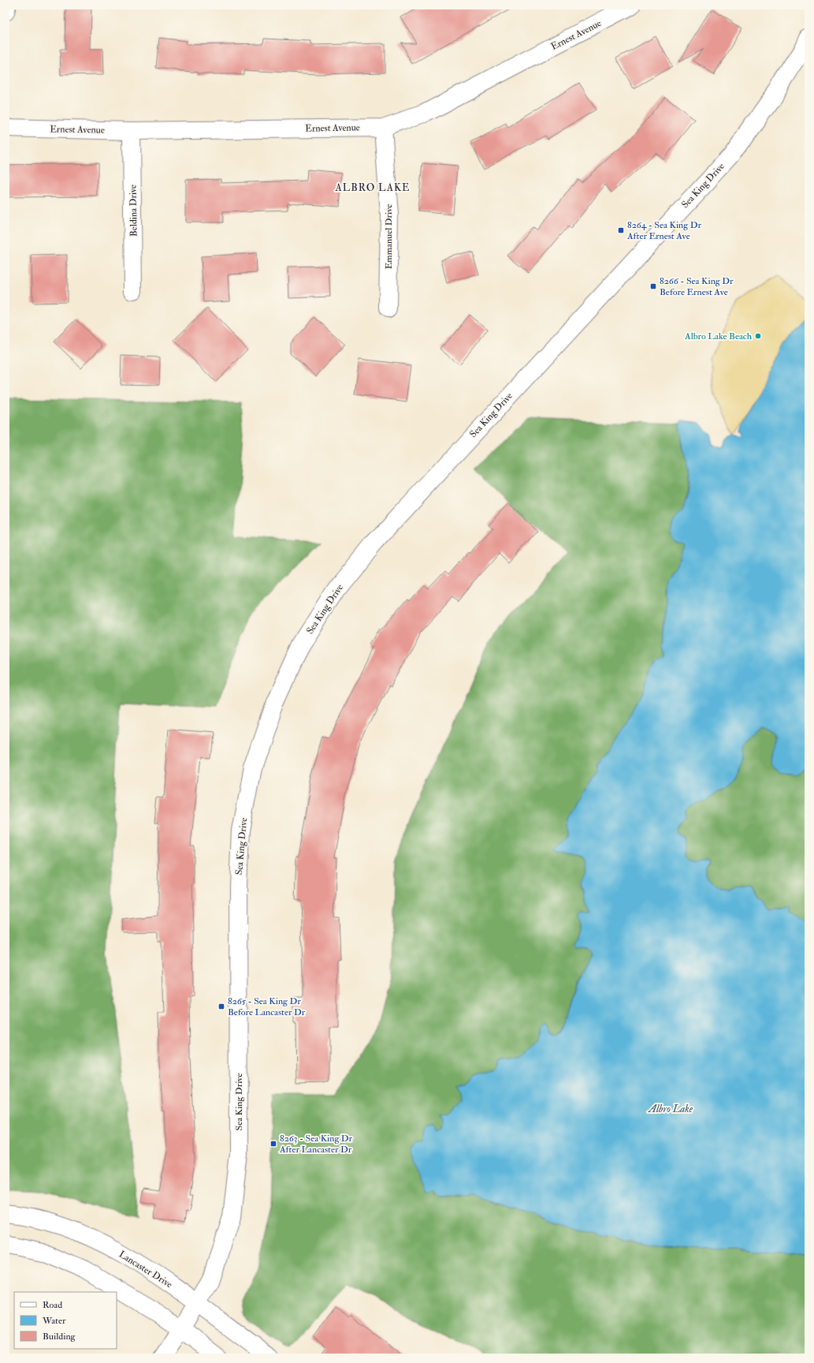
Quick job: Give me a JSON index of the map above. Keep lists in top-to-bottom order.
{
  "streets": {
    "street": [
      "Ernest Avenue",
      "Sea King Drive",
      "Beldina Drive",
      "Emmanuel Drive",
      "Lancaster Drive"
    ]
  },
  "crossings": [
    ["Ernest Avenue", "Beldina Drive"],
    ["Ernest Avenue", "Emmanuel Drive"],
    ["Sea King Drive", "Lancaster Drive"]
  ],
  "districts": ["ALBRO LAKE"],
  "water": ["Albro Lake"],
  "places": {
    "transit": [
      "8264 - Sea King Dr After Ernest Ave",
      "8266 - Sea King Dr Before Ernest Ave",
      "8265 - Sea King Dr Before Lancaster Dr",
      "8263 - Sea King Dr After Lancaster Dr"
    ],
    "other": ["Albro Lake Beach"]
  },
  "legend": ["Road", "Water", "Building"]
}
